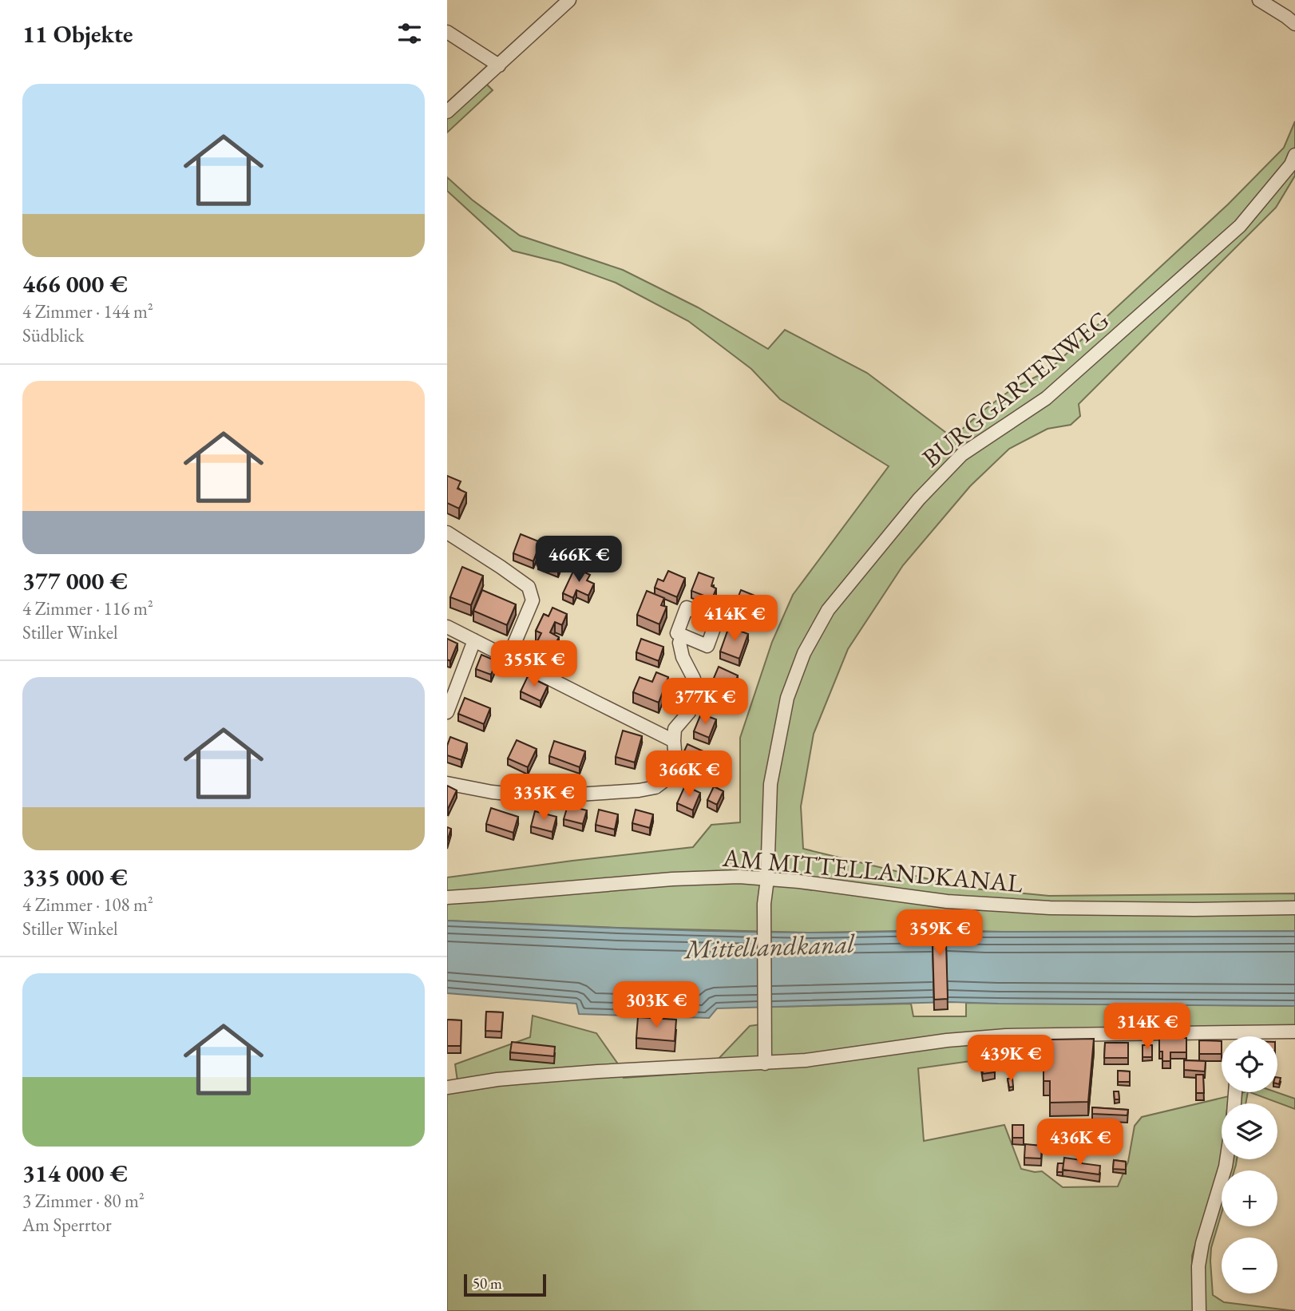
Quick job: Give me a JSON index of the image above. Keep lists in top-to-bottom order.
{
  "streets": {
    "street": ["BURGGARTENWEG", "AM MITTELLANDKANAL"]
  },
  "crossings": [
    ["BURGGARTENWEG", "AM MITTELLANDKANAL"]
  ],
  "water": ["Mittellandkanal"],
  "scale_bar": "50 m",
  "page": {
    "heading": "11 Objekte",
    "list": [
      {
        "name": "466 000 €",
        "note": "4 Zimmer · 144 m² · Südblick"
      },
      {
        "name": "377 000 €",
        "note": "4 Zimmer · 116 m² · Stiller Winkel"
      },
      {
        "name": "335 000 €",
        "note": "4 Zimmer · 108 m² · Stiller Winkel"
      },
      {
        "name": "314 000 €",
        "note": "3 Zimmer · 80 m² · Am Sperrtor"
      }
    ],
    "price": [
      "466K €",
      "414K €",
      "355K €",
      "377K €",
      "366K €",
      "335K €",
      "359K €",
      "303K €",
      "314K €",
      "439K €",
      "436K €"
    ],
    "map_buttons": ["+", "−"],
    "scale": "50 m"
  }
}
